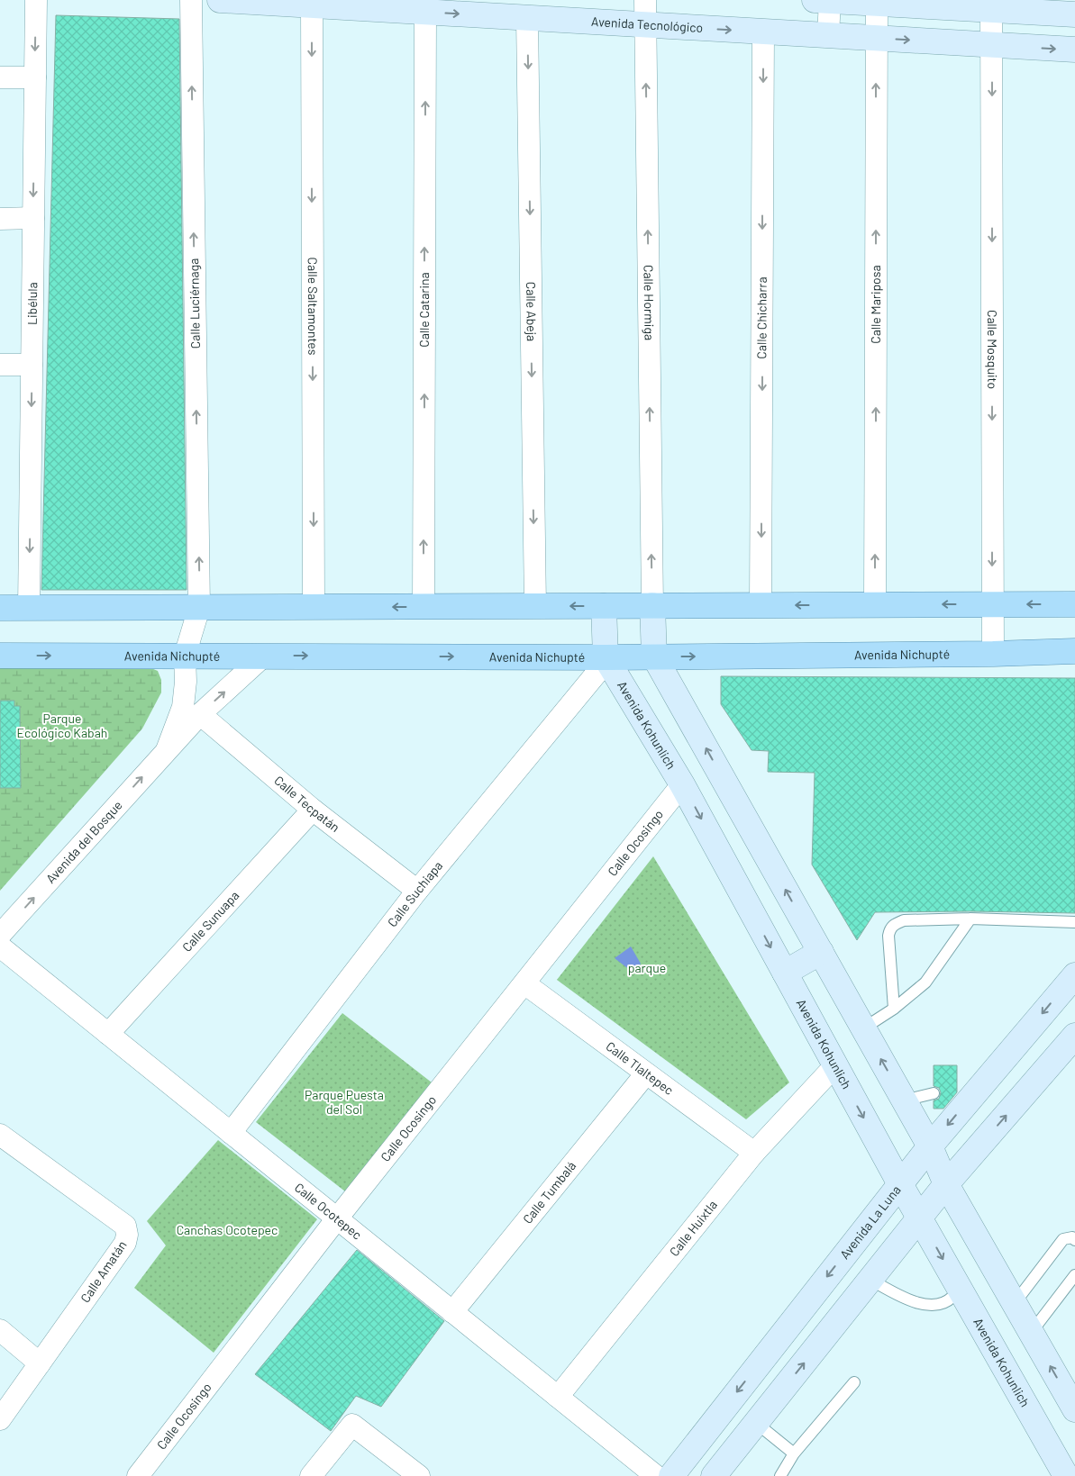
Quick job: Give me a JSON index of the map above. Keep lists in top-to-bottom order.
{
  "streets": {
    "main road": ["Avenida Nichupté"],
    "street": [
      "Avenida Tecnológico",
      "Calle Hormiga",
      "Calle Luciérnaga",
      "Libélula",
      "Calle Mariposa",
      "Calle Saltamontes",
      "Calle Catarina",
      "Calle Abeja",
      "Calle Chicharra",
      "Calle Mosquito",
      "Avenida Kohunlich",
      "Calle Tecpatán",
      "Avenida del Bosque",
      "Calle Ocosingo",
      "Calle Suchiapa",
      "Calle Sunuapa",
      "Calle Tlaltepec",
      "Calle Tumbalá",
      "Calle Ocotepec",
      "Avenida La Luna",
      "Calle Huixtla",
      "Calle Amatán"
    ]
  },
  "crossings": [
    ["Avenida Tecnológico", "Calle Hormiga"],
    ["Avenida Tecnológico", "Calle Mariposa"],
    ["Avenida Tecnológico", "Calle Saltamontes"],
    ["Avenida Tecnológico", "Calle Catarina"],
    ["Avenida Tecnológico", "Calle Abeja"],
    ["Avenida Tecnológico", "Calle Chicharra"],
    ["Avenida Tecnológico", "Calle Mosquito"],
    ["Calle Luciérnaga", "Avenida del Bosque"],
    ["Calle Mosquito", "Avenida Nichupté"],
    ["Avenida Nichupté", "Avenida Kohunlich"],
    ["Avenida Nichupté", "Avenida del Bosque"],
    ["Avenida Nichupté", "Calle Suchiapa"],
    ["Avenida Kohunlich", "Calle Ocosingo"],
    ["Avenida Kohunlich", "Calle Suchiapa"],
    ["Avenida Kohunlich", "Avenida La Luna"],
    ["Avenida Kohunlich", "Calle Huixtla"],
    ["Calle Tecpatán", "Avenida del Bosque"],
    ["Calle Tecpatán", "Calle Suchiapa"],
    ["Calle Tecpatán", "Calle Sunuapa"],
    ["Calle Ocosingo", "Calle Tlaltepec"],
    ["Calle Ocosingo", "Calle Ocotepec"],
    ["Calle Suchiapa", "Calle Ocotepec"],
    ["Calle Sunuapa", "Calle Ocotepec"],
    ["Calle Tlaltepec", "Calle Tumbalá"],
    ["Calle Tlaltepec", "Calle Huixtla"],
    ["Calle Tumbalá", "Calle Ocotepec"],
    ["Calle Ocotepec", "Calle Huixtla"]
  ],
  "one_way": [
    "Calle Hormiga",
    "Calle Luciérnaga",
    "Libélula",
    "Calle Mariposa",
    "Calle Saltamontes",
    "Calle Catarina",
    "Calle Abeja",
    "Calle Chicharra",
    "Calle Mosquito",
    "Avenida del Bosque"
  ],
  "parks": [
    "Parque Ecológico Kabah",
    "parque",
    "Parque Puesta del Sol",
    "Canchas Ocotepec"
  ]
}
